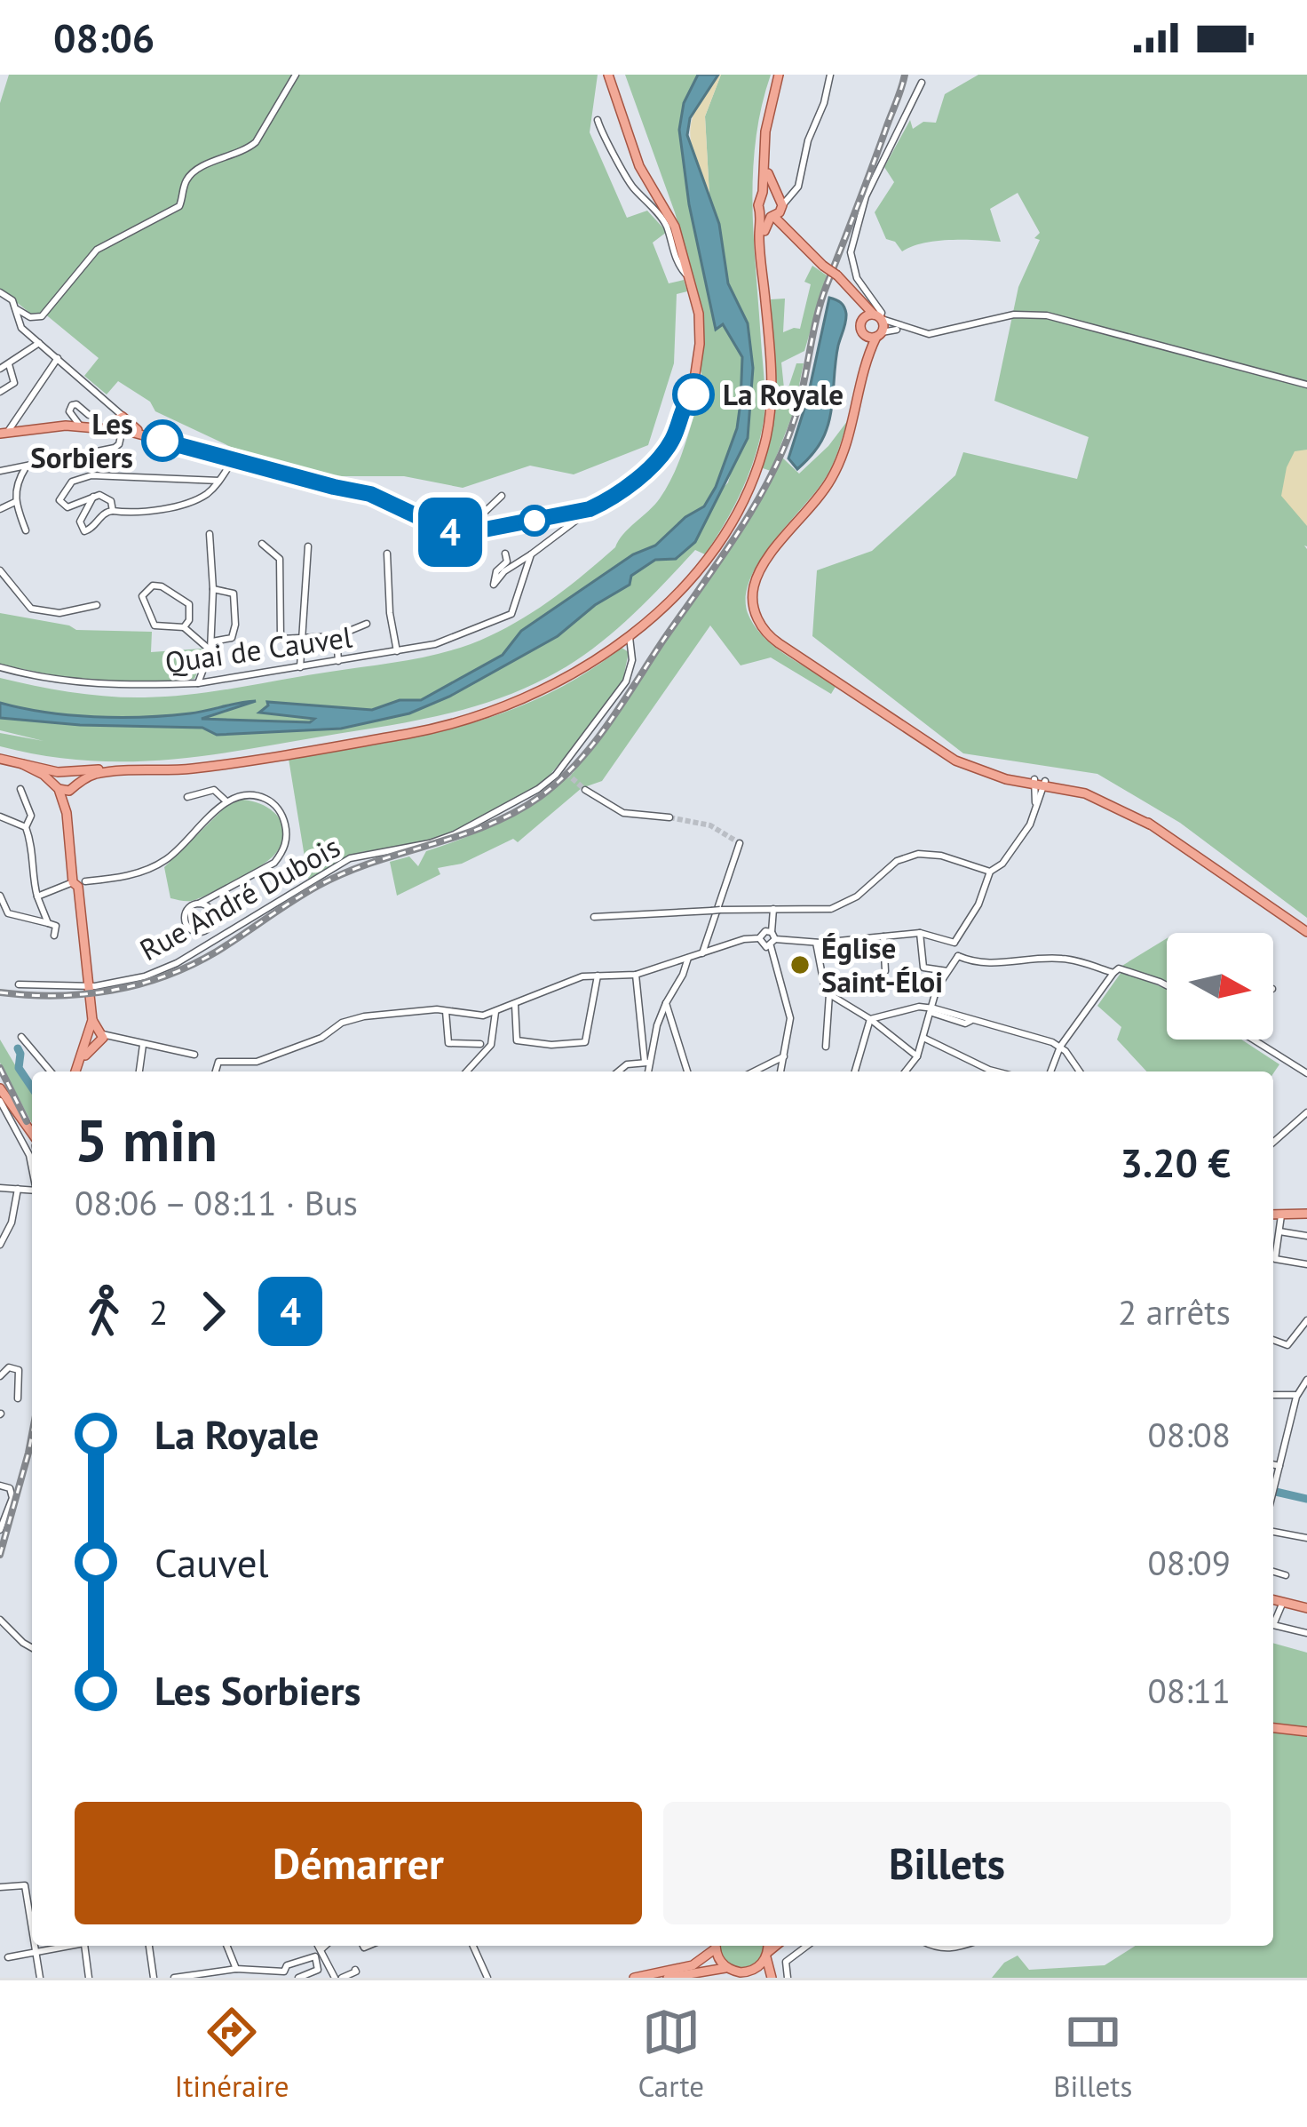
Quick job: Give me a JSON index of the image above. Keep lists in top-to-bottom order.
{
  "streets": {
    "street": ["Quai de Cauvel", "Rue André Dubois"]
  },
  "places": ["La Royale", "Les Sorbiers", "Église Saint-Éloi"],
  "lines": ["bus line 4"],
  "north": "right",
  "page": {
    "status": "08:06",
    "on_map": "4",
    "heading": ["5 min", "08:06 – 08:11 · Bus", "3.20 €"],
    "legs": ["2", "4", "2 arrêts"],
    "list": [
      {
        "name": "La Royale",
        "value": "08:08"
      },
      {
        "name": "Cauvel",
        "value": "08:09"
      },
      {
        "name": "Les Sorbiers",
        "value": "08:11"
      }
    ],
    "buttons": ["Démarrer", "Billets"],
    "tabs": ["Itinéraire", "Carte", "Billets"]
  }
}
